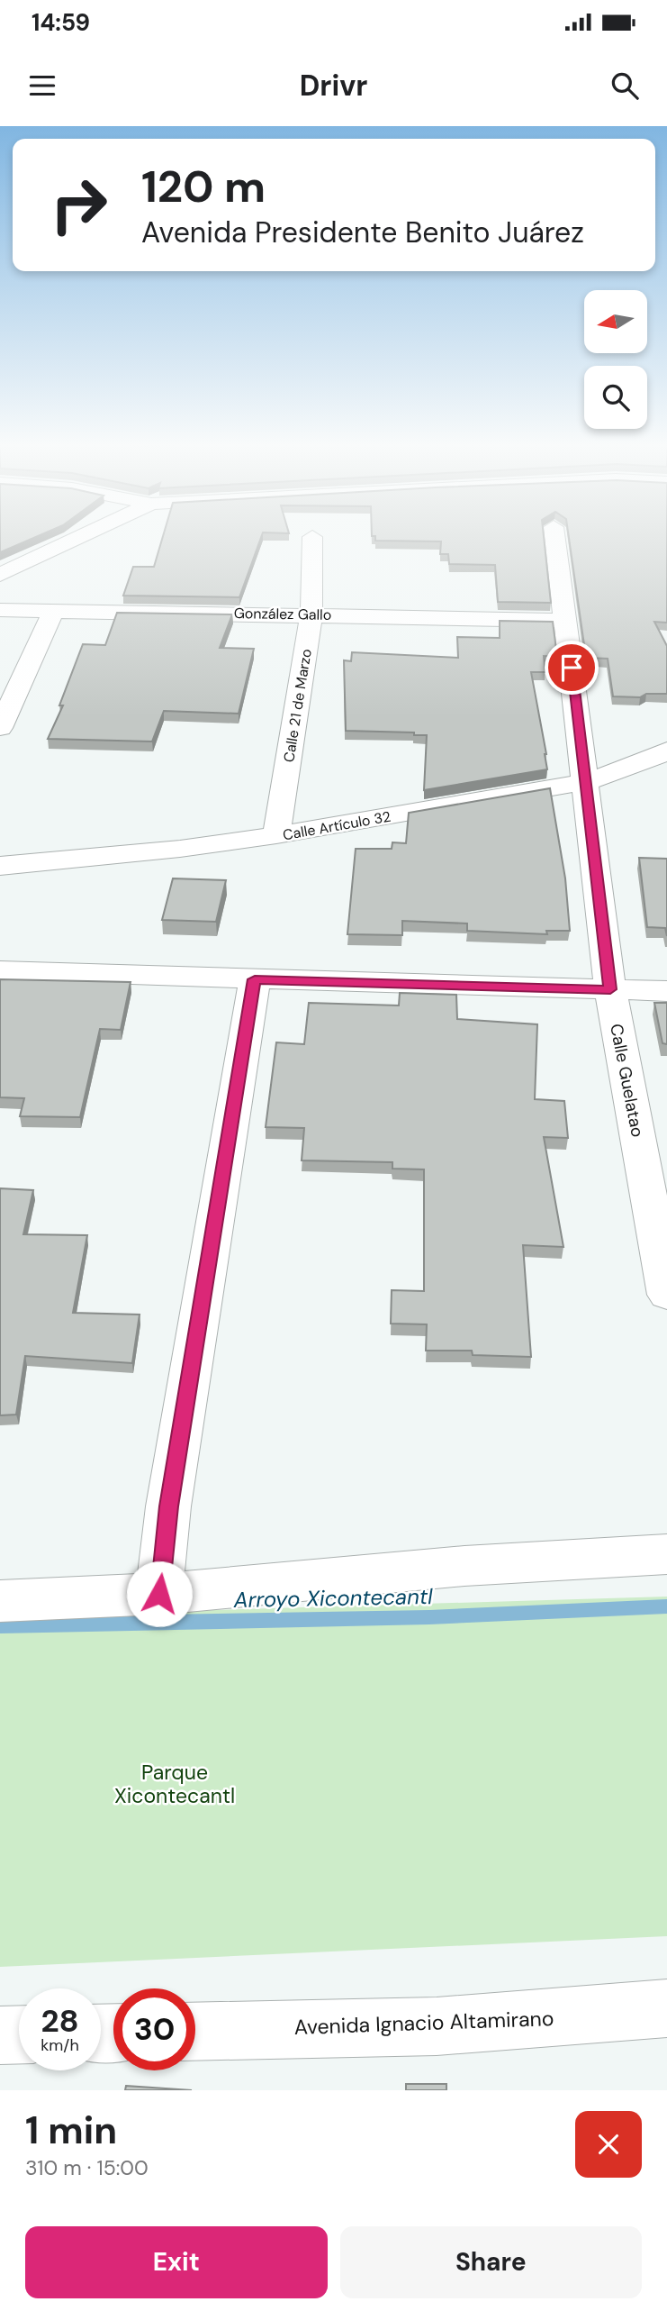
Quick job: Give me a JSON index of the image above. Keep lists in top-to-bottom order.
{
  "streets": {
    "street": [
      "González Gallo",
      "Calle 21 de Marzo",
      "Calle Artículo 32",
      "Calle Guelatao",
      "Avenida Ignacio Altamirano"
    ]
  },
  "crossings": [
    ["González Gallo", "Calle 21 de Marzo"],
    ["González Gallo", "Calle Guelatao"],
    ["Calle 21 de Marzo", "Calle Artículo 32"],
    ["Calle Artículo 32", "Calle Guelatao"]
  ],
  "water": ["Arroyo Xicontecantl"],
  "parks": ["Parque Xicontecantl"],
  "north": "left",
  "page": {
    "status": "14:59",
    "header": "Drivr",
    "turn": ["120 m", "Avenida Presidente Benito Juárez"],
    "speed": "28 km/h",
    "limit": "30",
    "heading": ["1 min", "310 m · 15:00"],
    "buttons": ["Exit", "Share"]
  }
}
